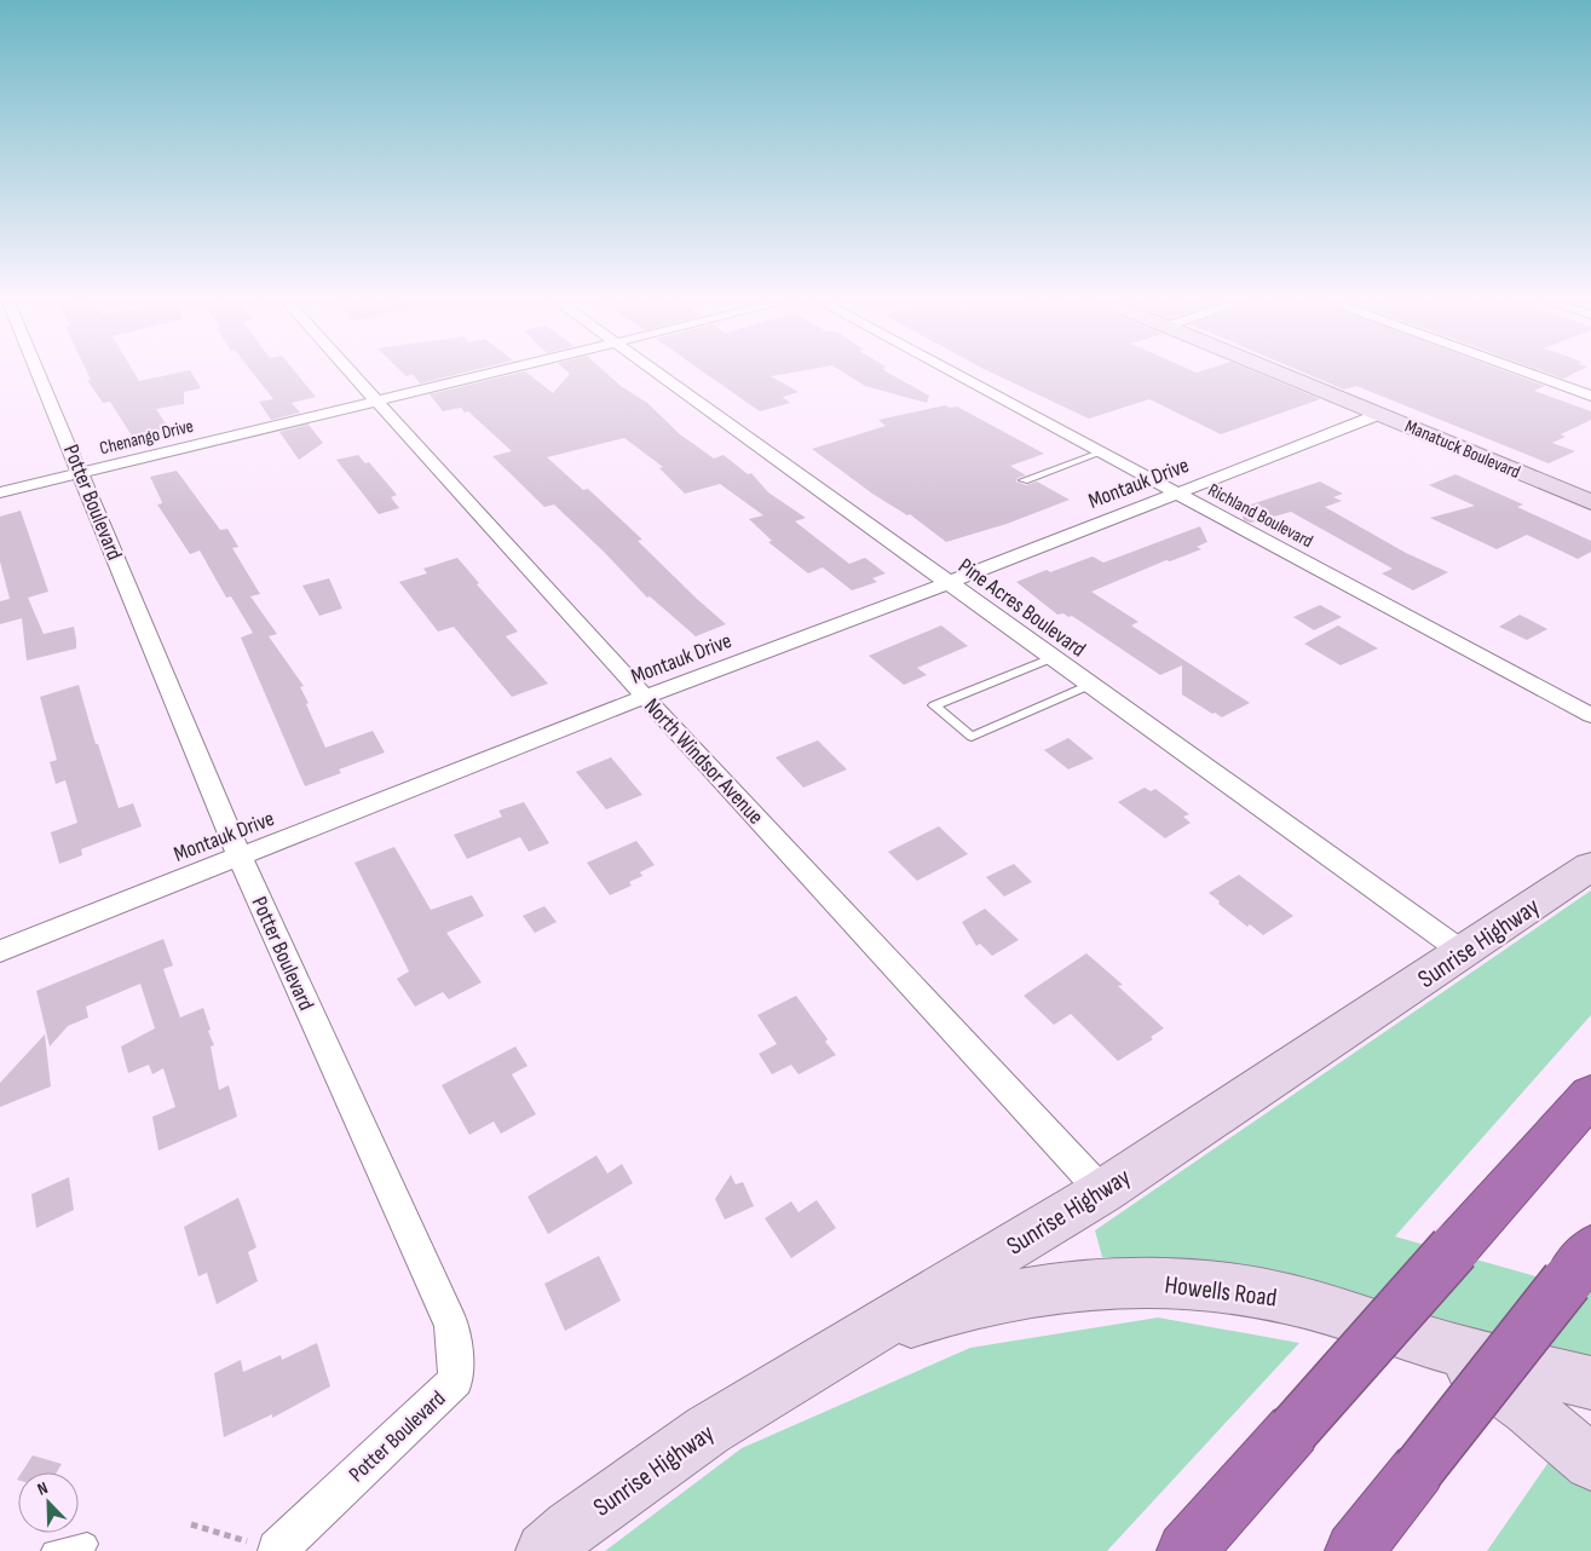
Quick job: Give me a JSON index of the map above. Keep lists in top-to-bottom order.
{
  "streets": {
    "main road": ["Manatuck Boulevard", "Sunrise Highway", "Howells Road"],
    "street": [
      "Chenango Drive",
      "Montauk Drive",
      "Potter Boulevard",
      "Richland Boulevard",
      "Pine Acres Boulevard",
      "North Windsor Avenue"
    ]
  },
  "crossings": [
    ["Chenango Drive", "Potter Boulevard"],
    ["Chenango Drive", "North Windsor Avenue"],
    ["Manatuck Boulevard", "Montauk Drive"],
    ["Montauk Drive", "Potter Boulevard"],
    ["Montauk Drive", "Richland Boulevard"],
    ["Montauk Drive", "Pine Acres Boulevard"],
    ["Montauk Drive", "North Windsor Avenue"],
    ["Pine Acres Boulevard", "Sunrise Highway"],
    ["North Windsor Avenue", "Sunrise Highway"],
    ["Sunrise Highway", "Howells Road"]
  ],
  "north": "top left"
}
